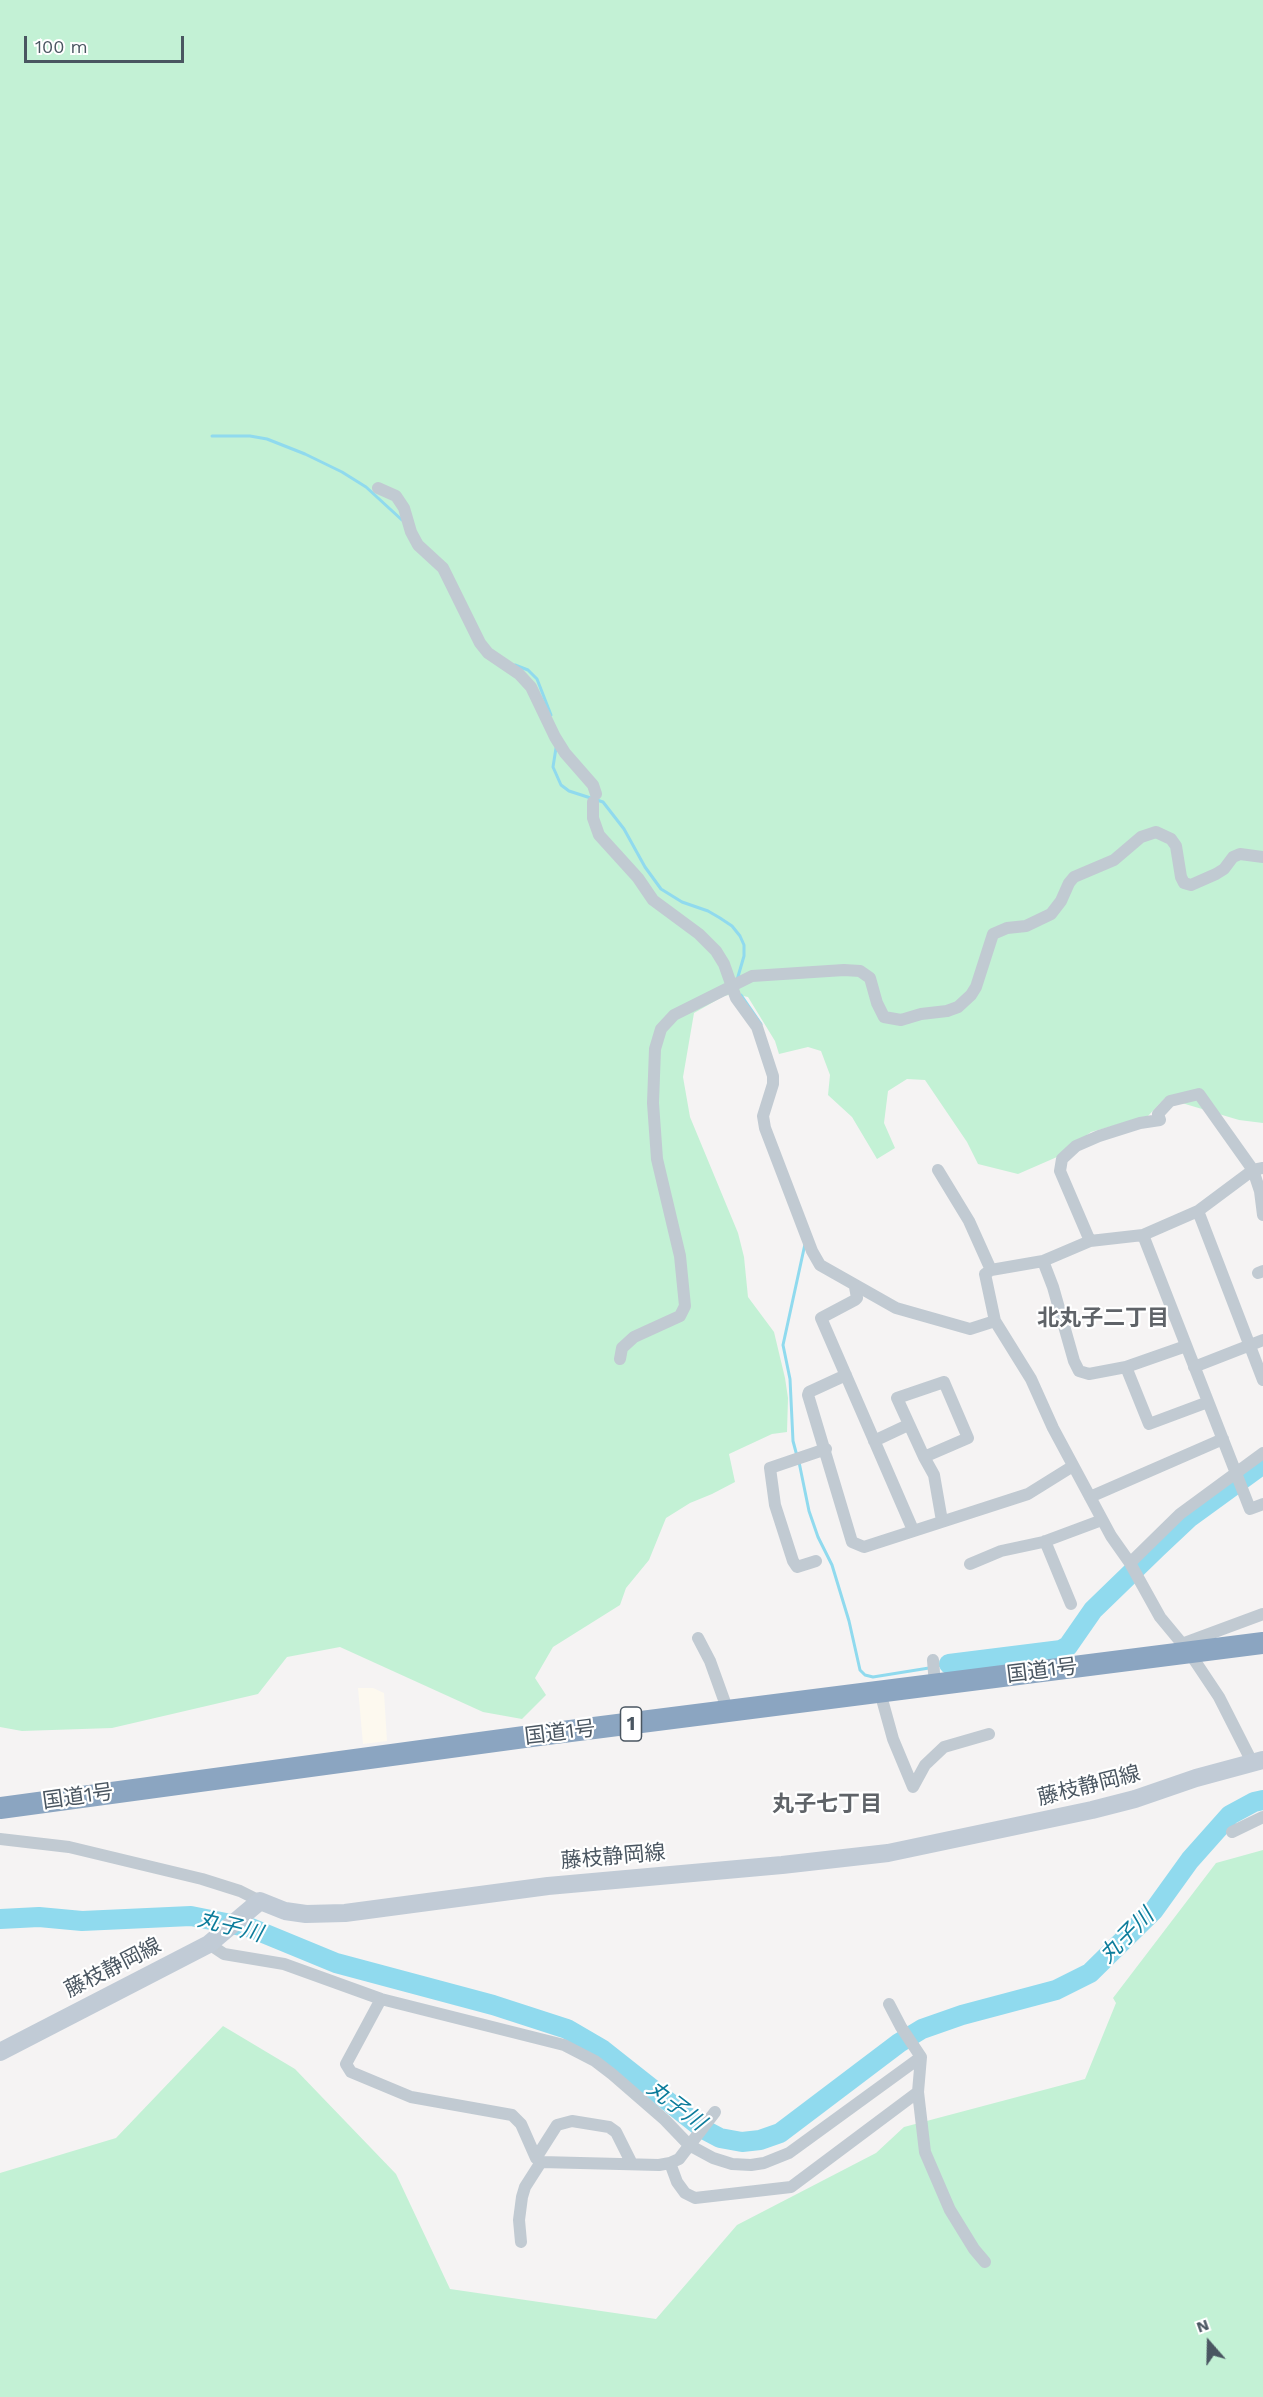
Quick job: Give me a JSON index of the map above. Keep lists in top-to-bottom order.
{
  "streets": {
    "highway": ["国道1号", "1"],
    "main road": ["藤枝静岡線"]
  },
  "districts": ["北丸子二丁目", "丸子七丁目"],
  "water": ["丸子川"],
  "scale_bar": "100 m",
  "north": "top"
}
